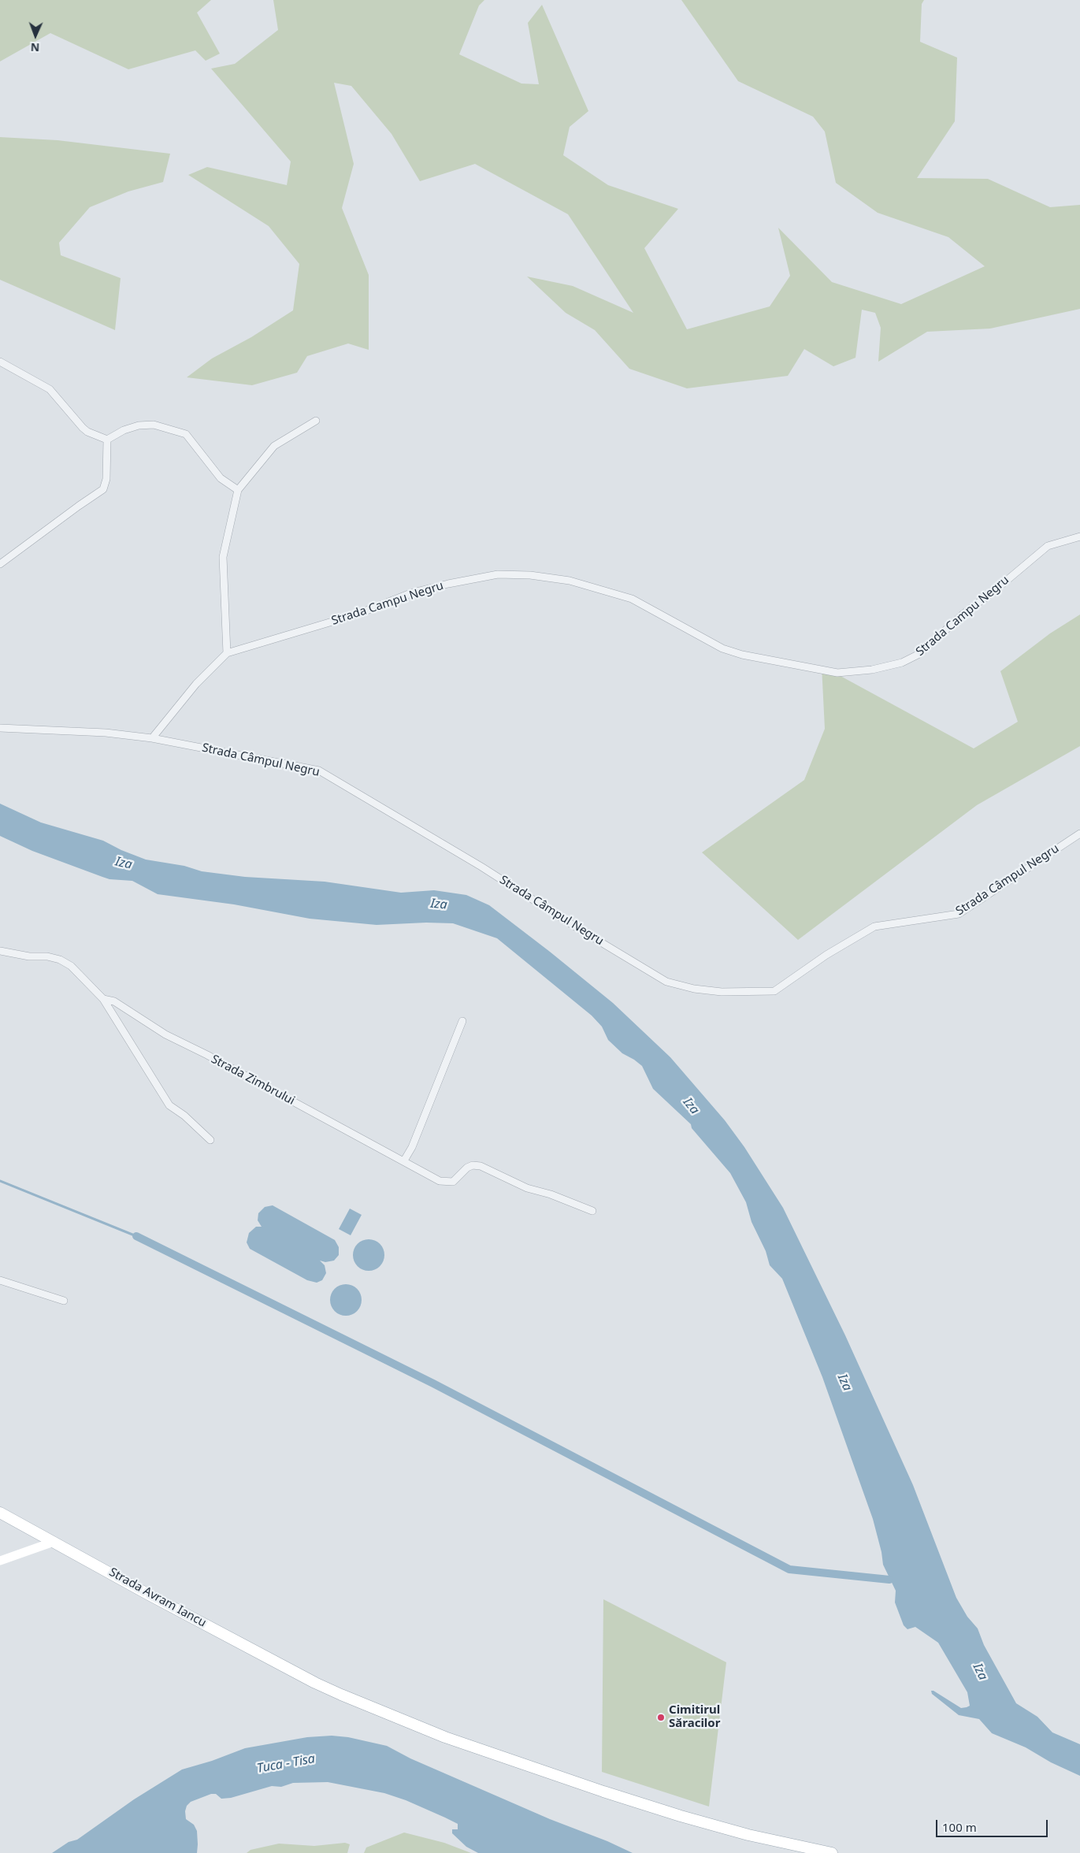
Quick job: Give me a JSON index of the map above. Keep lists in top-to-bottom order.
{
  "streets": {
    "main road": ["Strada Avram Iancu"],
    "street": ["Strada Campu Negru", "Strada Câmpul Negru", "Strada Zimbrului"]
  },
  "crossings": [
    ["Strada Campu Negru", "Strada Câmpul Negru"]
  ],
  "water": ["Iza", "Тиса - Tisa"],
  "places": ["Cimitirul Săracilor"],
  "scale_bar": "100 m",
  "north": "bottom"
}
